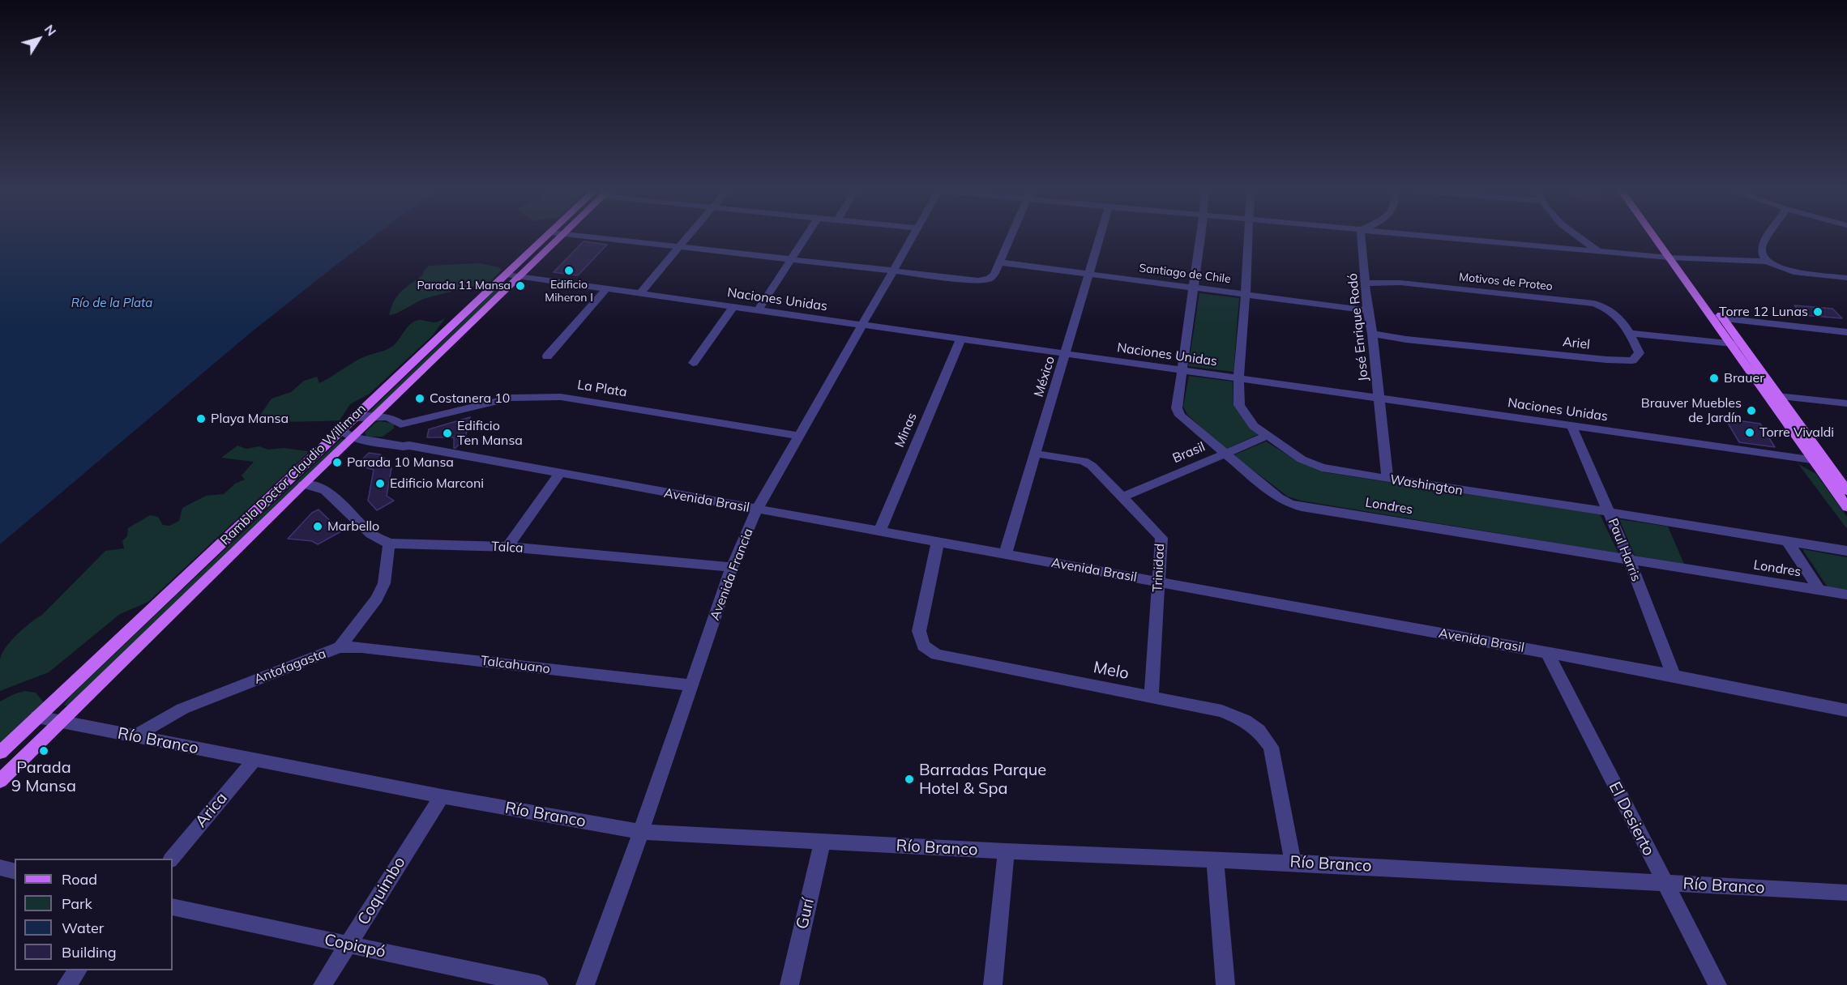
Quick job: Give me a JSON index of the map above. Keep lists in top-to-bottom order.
{
  "streets": {
    "main road": ["Rambla Doctor Claudio Williman"],
    "street": [
      "Santiago de Chile",
      "Motivos de Proteo",
      "Naciones Unidas",
      "José Enrique Rodó",
      "Ariel",
      "México",
      "La Plata",
      "Minas",
      "Brasil",
      "Washington",
      "Avenida Brasil",
      "Londres",
      "Talca",
      "Paul Harris",
      "Trinidad",
      "Avenida Francia",
      "Talcahuano",
      "Antofagasta",
      "Melo",
      "Río Branco",
      "Arica",
      "El Desierto",
      "Coquimbo",
      "Gurí",
      "Copiapó"
    ]
  },
  "crossings": [
    ["Santiago de Chile", "José Enrique Rodó"],
    ["Santiago de Chile", "México"],
    ["Santiago de Chile", "Washington"],
    ["Santiago de Chile", "Londres"],
    ["Motivos de Proteo", "José Enrique Rodó"],
    ["Motivos de Proteo", "Ariel"],
    ["Naciones Unidas", "José Enrique Rodó"],
    ["Naciones Unidas", "México"],
    ["Naciones Unidas", "Minas"],
    ["Naciones Unidas", "Rambla Doctor Claudio Williman"],
    ["Naciones Unidas", "Washington"],
    ["Naciones Unidas", "Londres"],
    ["Naciones Unidas", "Paul Harris"],
    ["Naciones Unidas", "Avenida Francia"],
    ["José Enrique Rodó", "Ariel"],
    ["José Enrique Rodó", "Washington"],
    ["México", "Avenida Brasil"],
    ["México", "Trinidad"],
    ["La Plata", "Avenida Brasil"],
    ["La Plata", "Avenida Francia"],
    ["Minas", "Avenida Brasil"],
    ["Brasil", "Washington"],
    ["Brasil", "Londres"],
    ["Brasil", "Trinidad"],
    ["Rambla Doctor Claudio Williman", "Avenida Brasil"],
    ["Rambla Doctor Claudio Williman", "Talca"],
    ["Rambla Doctor Claudio Williman", "Río Branco"],
    ["Washington", "Paul Harris"],
    ["Avenida Brasil", "Paul Harris"],
    ["Avenida Brasil", "Trinidad"],
    ["Avenida Brasil", "Avenida Francia"],
    ["Avenida Brasil", "Melo"],
    ["Avenida Brasil", "El Desierto"],
    ["Londres", "Paul Harris"],
    ["Talca", "Avenida Francia"],
    ["Talca", "Antofagasta"],
    ["Trinidad", "Melo"],
    ["Avenida Francia", "Talcahuano"],
    ["Avenida Francia", "Río Branco"],
    ["Talcahuano", "Antofagasta"],
    ["Antofagasta", "Río Branco"],
    ["Melo", "Río Branco"],
    ["Río Branco", "Arica"],
    ["Río Branco", "El Desierto"],
    ["Río Branco", "Coquimbo"],
    ["Río Branco", "Gurí"],
    ["Coquimbo", "Copiapó"]
  ],
  "water": ["Río de la Plata"],
  "places": [
    "Edificio Miheron I",
    "Parada 11 Mansa",
    "Torre 12 Lunas",
    "Brauer",
    "Costanera 10",
    "Brauver Muebles de Jardín",
    "Playa Mansa",
    "Torre Vivaldi",
    "Edificio Ten Mansa",
    "Parada 10 Mansa",
    "Edificio Marconi",
    "Marbello",
    "Parada 9 Mansa",
    "Barradas Parque Hotel & Spa"
  ],
  "legend": [
    "Road",
    "Park",
    "Water",
    "Building"
  ],
  "north": "top right"
}
